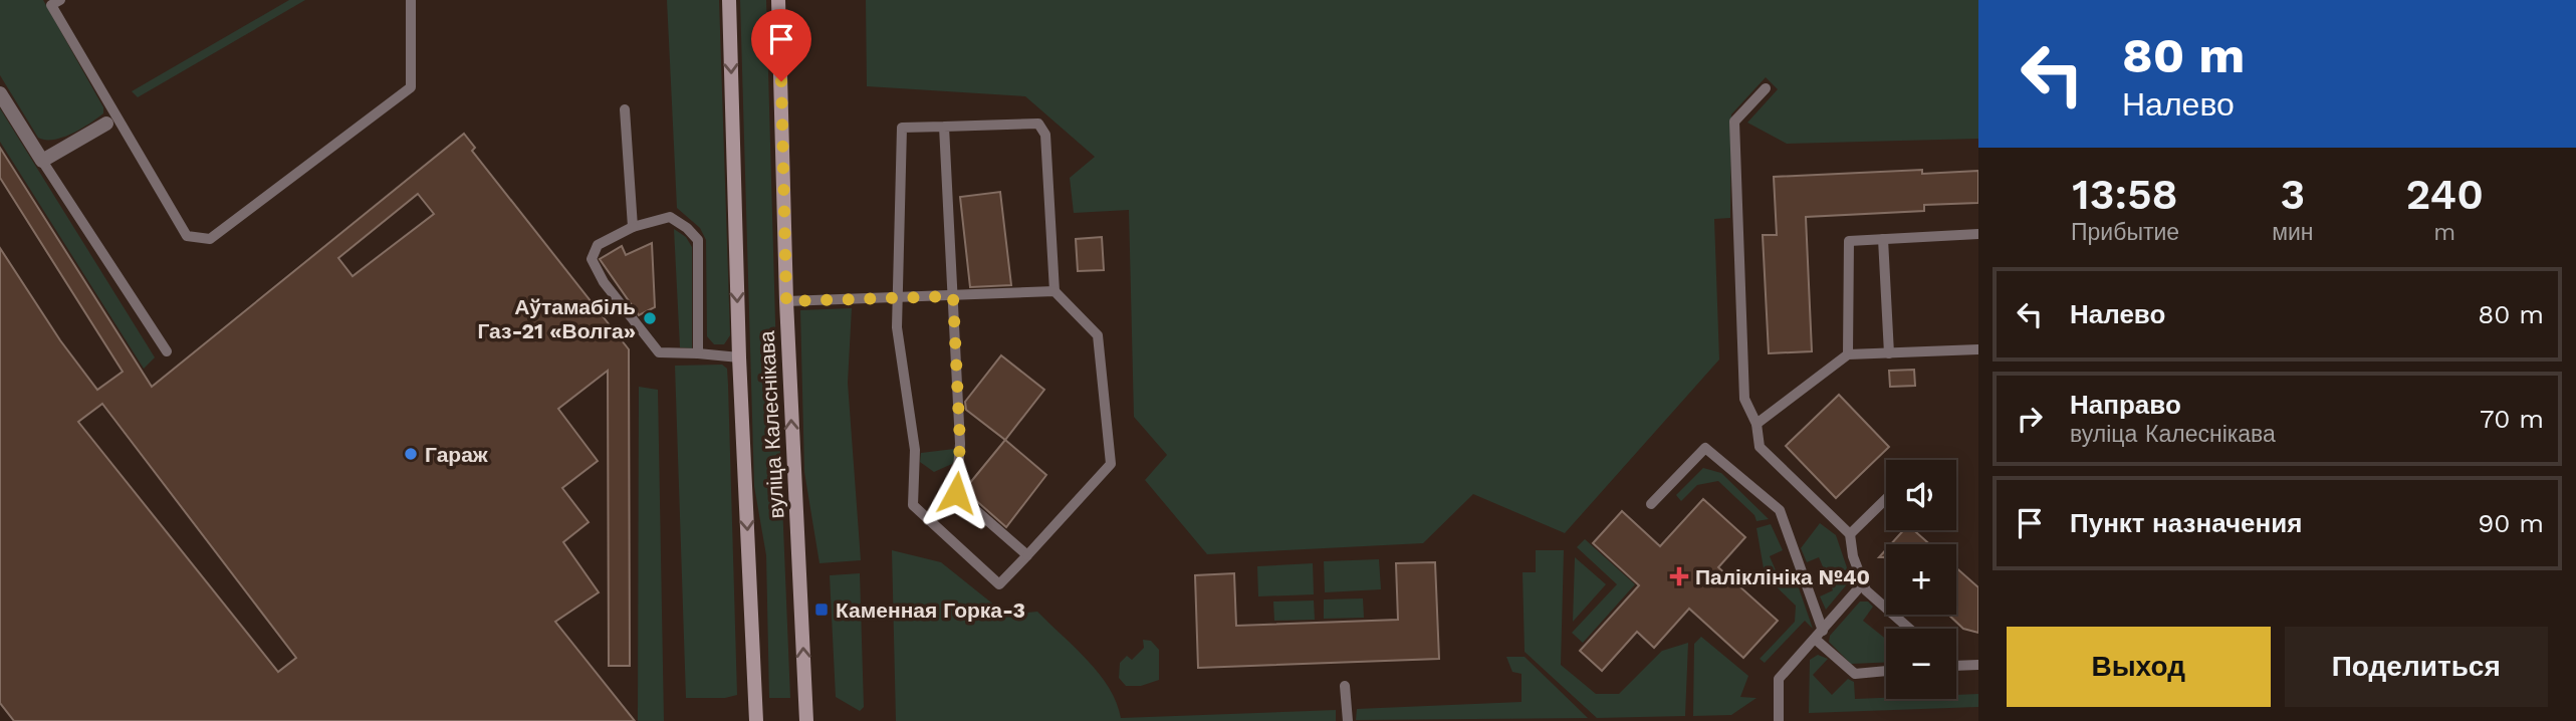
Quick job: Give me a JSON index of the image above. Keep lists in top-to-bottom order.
{
  "streets": {
    "main road": ["вуліца Калеснікава"]
  },
  "places": {
    "other": ["Аўтамабіль Газ-21 «Волга»", "Гараж"],
    "health": ["Паліклініка №40"],
    "transit": ["Каменная Горка-3"]
  },
  "page": {
    "turn": ["80 m", "Налево"],
    "eta": [
      "13:58",
      "Прибытие",
      "3",
      "мин",
      "240",
      "m"
    ],
    "list": [
      {
        "name": "Налево",
        "value": "80 m"
      },
      {
        "name": "Направо",
        "note": "вуліца Калеснікава",
        "value": "70 m"
      },
      {
        "name": "Пункт назначения",
        "value": "90 m"
      }
    ],
    "map_buttons": ["+", "−"],
    "buttons": ["Выход", "Поделиться"]
  }
}
